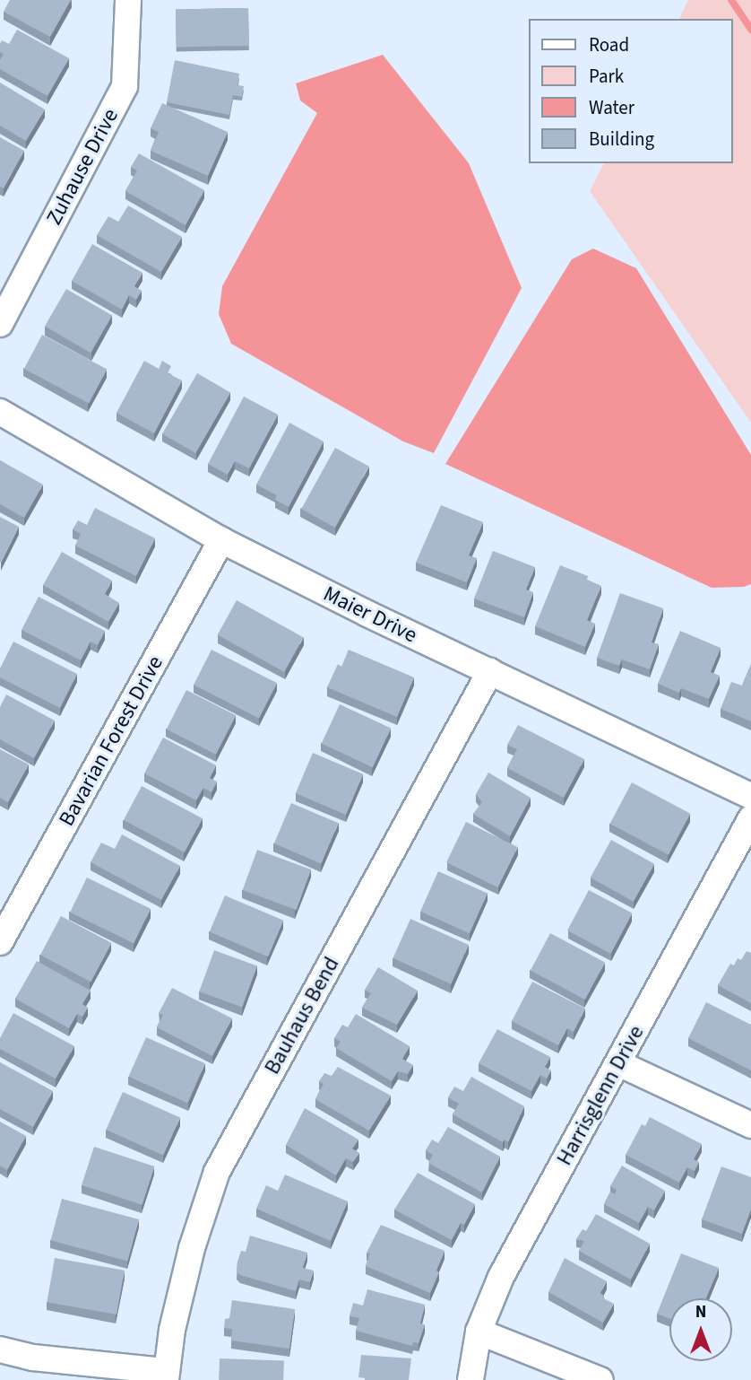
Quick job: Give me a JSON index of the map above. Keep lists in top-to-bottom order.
{
  "streets": {
    "street": [
      "Zuhause Drive",
      "Maier Drive",
      "Bavarian Forest Drive",
      "Bauhaus Bend",
      "Harrisglenn Drive"
    ]
  },
  "crossings": [
    ["Maier Drive", "Bavarian Forest Drive"],
    ["Maier Drive", "Bauhaus Bend"]
  ],
  "legend": [
    "Road",
    "Park",
    "Water",
    "Building"
  ],
  "north": "top"
}
